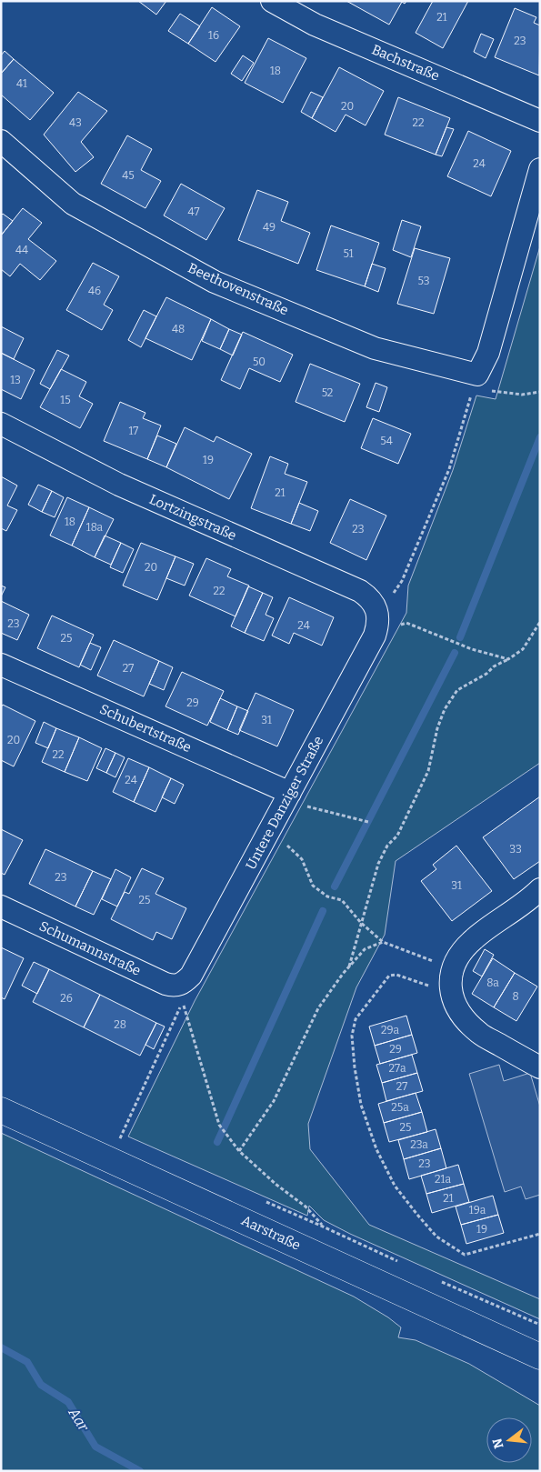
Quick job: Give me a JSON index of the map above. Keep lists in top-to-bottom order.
{
  "streets": {
    "main road": ["Aarstraße"],
    "street": [
      "Bachstraße",
      "Beethovenstraße",
      "Lortzingstraße",
      "Schubertstraße",
      "Untere Danziger Straße",
      "Schumannstraße"
    ]
  },
  "crossings": [
    ["Lortzingstraße", "Untere Danziger Straße"],
    ["Schubertstraße", "Untere Danziger Straße"],
    ["Untere Danziger Straße", "Schumannstraße"]
  ],
  "water": ["Aar"],
  "house_numbers": [
    "21",
    "16",
    "23",
    "18",
    "41",
    "20",
    "43",
    "22",
    "24",
    "45",
    "47",
    "49",
    "44",
    "51",
    "53",
    "46",
    "48",
    "50",
    "13",
    "52",
    "15",
    "17",
    "54",
    "19",
    "21",
    "18",
    "18a",
    "23",
    "20",
    "22",
    "23",
    "24",
    "25",
    "27",
    "29",
    "31",
    "20",
    "22",
    "24",
    "33",
    "23",
    "31",
    "25",
    "8a",
    "8",
    "26",
    "28",
    "29a",
    "29",
    "27a",
    "27",
    "25a",
    "25",
    "23a",
    "23",
    "21a",
    "21",
    "19a",
    "19"
  ],
  "north": "left"
}
